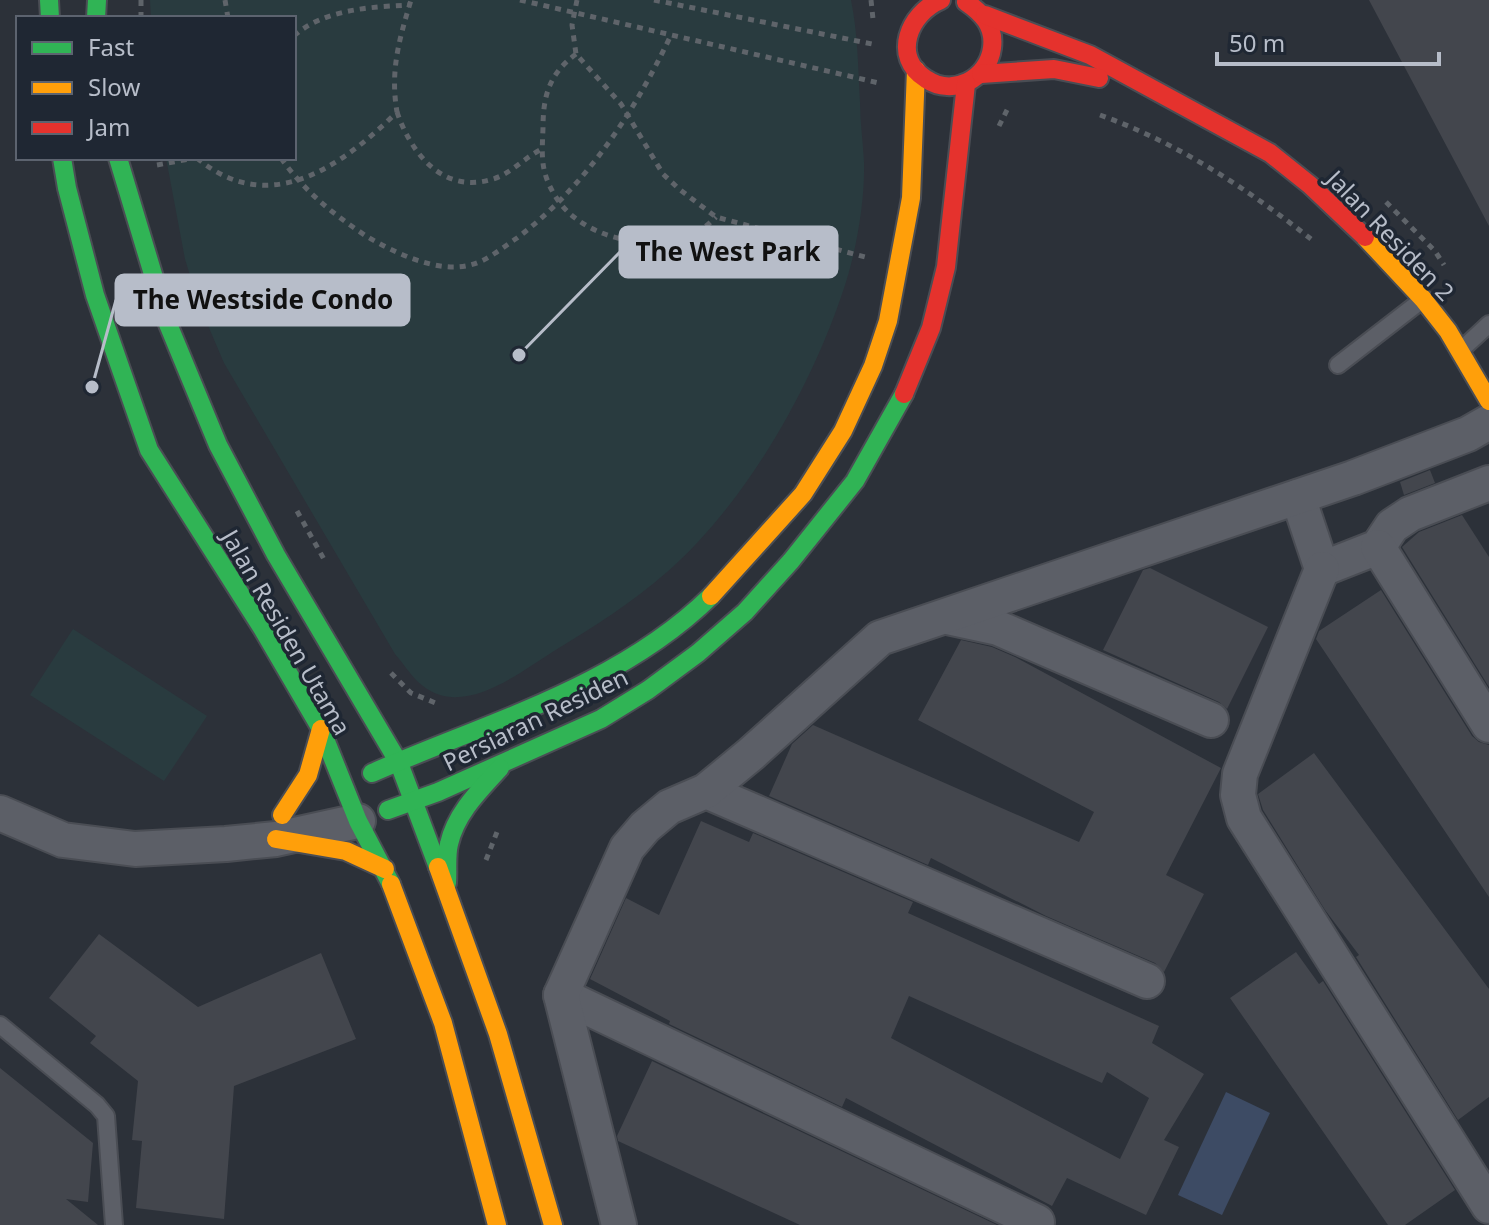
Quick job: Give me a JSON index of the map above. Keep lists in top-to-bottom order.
{
  "streets": {
    "street": ["Jalan Residen 2", "Jalan Residen Utama", "Persiaran Residen"]
  },
  "crossings": [
    ["Jalan Residen 2", "Persiaran Residen"],
    ["Jalan Residen Utama", "Persiaran Residen"]
  ],
  "places": ["The West Park", "The Westside Condo"],
  "legend": ["Fast", "Slow", "Jam"],
  "scale_bar": "50 m"
}
